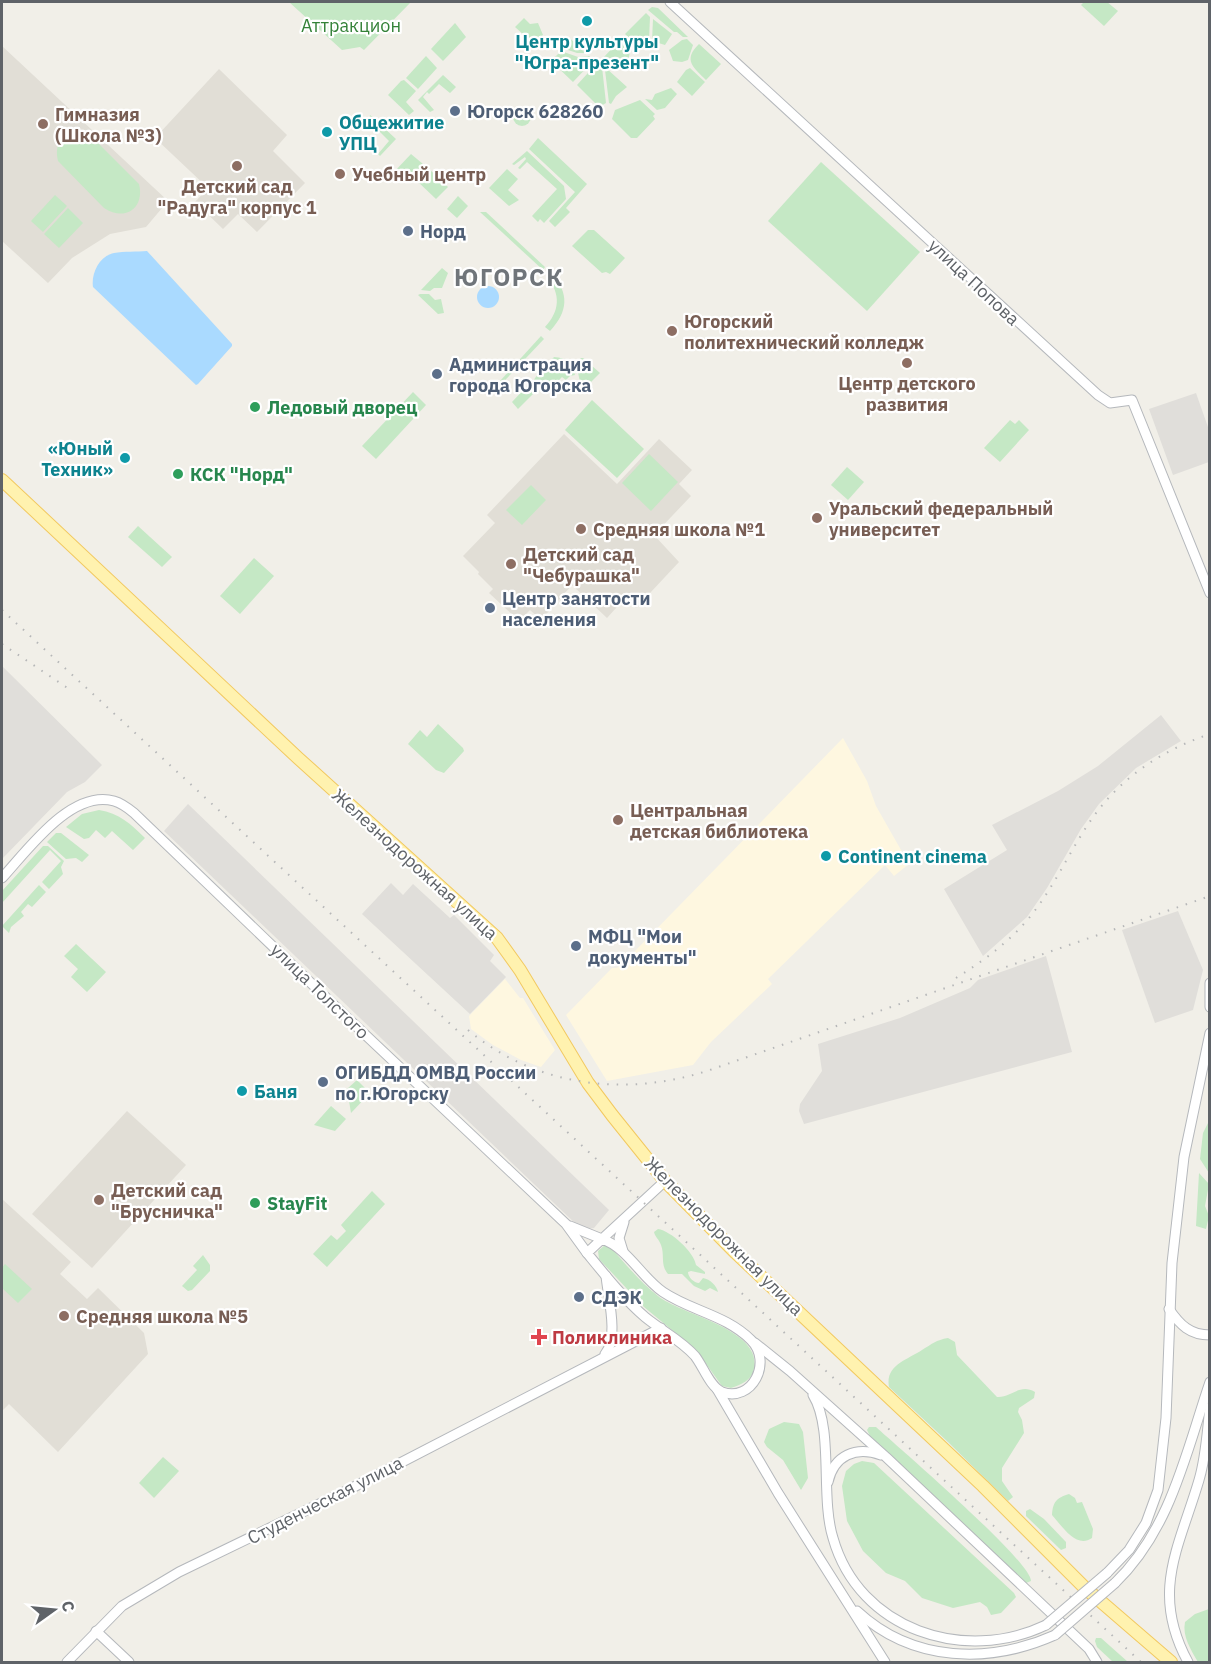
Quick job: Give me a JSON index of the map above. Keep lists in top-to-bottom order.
{
  "streets": {
    "main road": ["Железнодорожная улица"],
    "street": ["улица Попова", "улица Толстого", "Студенческая улица"]
  },
  "districts": ["ЮГОРСК"],
  "parks": ["Аттракцион"],
  "places": {
    "other": [
      "Центр культуры \"Югра-презент\"",
      "Югорск 628260",
      "Гимназия (Школа №3)",
      "Общежитие УПЦ",
      "Детский сад \"Радуга\" корпус 1",
      "Учебный центр",
      "Норд",
      "Югорский политехнический колледж",
      "Центр детского развития",
      "Администрация города Югорска",
      "Ледовый дворец",
      "«Юный Техник»",
      "КСК \"Норд\"",
      "Уральский федеральный университет",
      "Средняя школа №1",
      "Детский сад \"Чебурашка\"",
      "Центр занятости населения",
      "Центральная детская библиотека",
      "Continent cinema",
      "МФЦ \"Мои документы\"",
      "ОГИБДД ОМВД России по г.Югорску",
      "Баня",
      "Детский сад \"Брусничка\"",
      "StayFit",
      "СДЭК",
      "Средняя школа №5"
    ],
    "health": ["Поликлиника"]
  },
  "north": "right"
}
